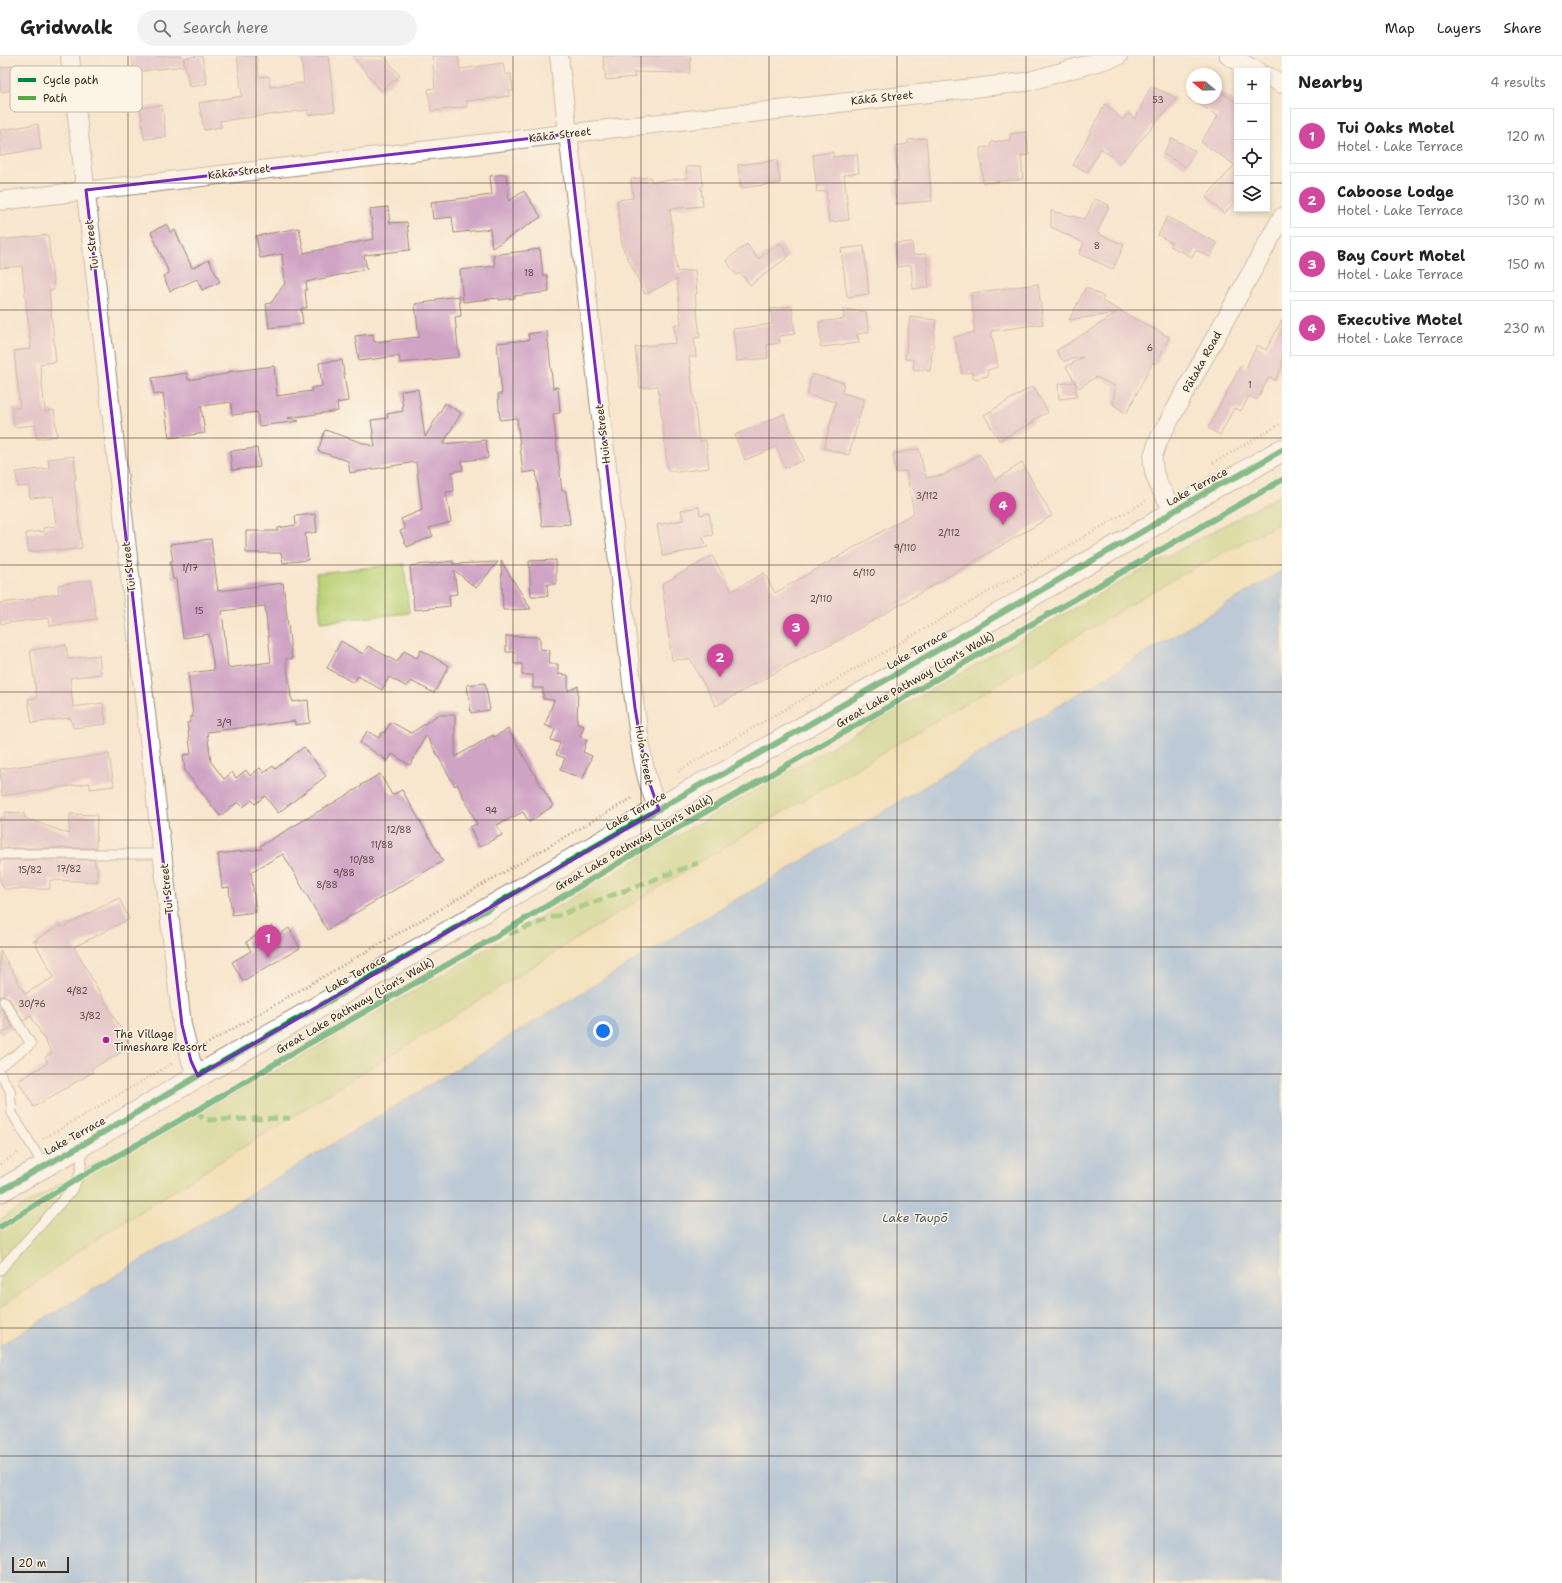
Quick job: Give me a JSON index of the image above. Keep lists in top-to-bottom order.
{
  "streets": {
    "main road": ["Lake Terrace"],
    "street": [
      "Kākā Street",
      "Tui Street",
      "Pātaka Road",
      "Huia Street"
    ],
    "cycle path": ["Great Lake Pathway (Lion's Walk)"]
  },
  "crossings": [
    ["Kākā Street", "Tui Street"],
    ["Kākā Street", "Huia Street"],
    ["Tui Street", "Lake Terrace"],
    ["Pātaka Road", "Lake Terrace"],
    ["Huia Street", "Lake Terrace"]
  ],
  "water": ["Lake Taupō"],
  "places": ["The Village Timeshare Resort"],
  "house_numbers": [
    "53",
    "8",
    "18",
    "6",
    "1",
    "3/112",
    "2/112",
    "9/110",
    "1/17",
    "6/110",
    "2/110",
    "15",
    "3/9",
    "94",
    "12/88",
    "11/88",
    "10/88",
    "17/82",
    "15/82",
    "9/88",
    "8/88",
    "4/82",
    "30/76",
    "3/82"
  ],
  "legend": ["Cycle path", "Path"],
  "scale_bar": "20 m",
  "north": "left",
  "page": {
    "header": "Gridwalk",
    "search": "Search here",
    "nav": ["Map", "Layers", "Share"],
    "heading": ["Nearby", "4 results"],
    "map_buttons": ["+", "−"],
    "list": [
      {
        "mark": "1",
        "name": "Tui Oaks Motel",
        "note": "Hotel · Lake Terrace",
        "value": "120 m"
      },
      {
        "mark": "2",
        "name": "Caboose Lodge",
        "note": "Hotel · Lake Terrace",
        "value": "130 m"
      },
      {
        "mark": "3",
        "name": "Bay Court Motel",
        "note": "Hotel · Lake Terrace",
        "value": "150 m"
      },
      {
        "mark": "4",
        "name": "Executive Motel",
        "note": "Hotel · Lake Terrace",
        "value": "230 m"
      }
    ],
    "pins": [
      "4",
      "3",
      "2",
      "1"
    ],
    "scale": "20 m"
  }
}
